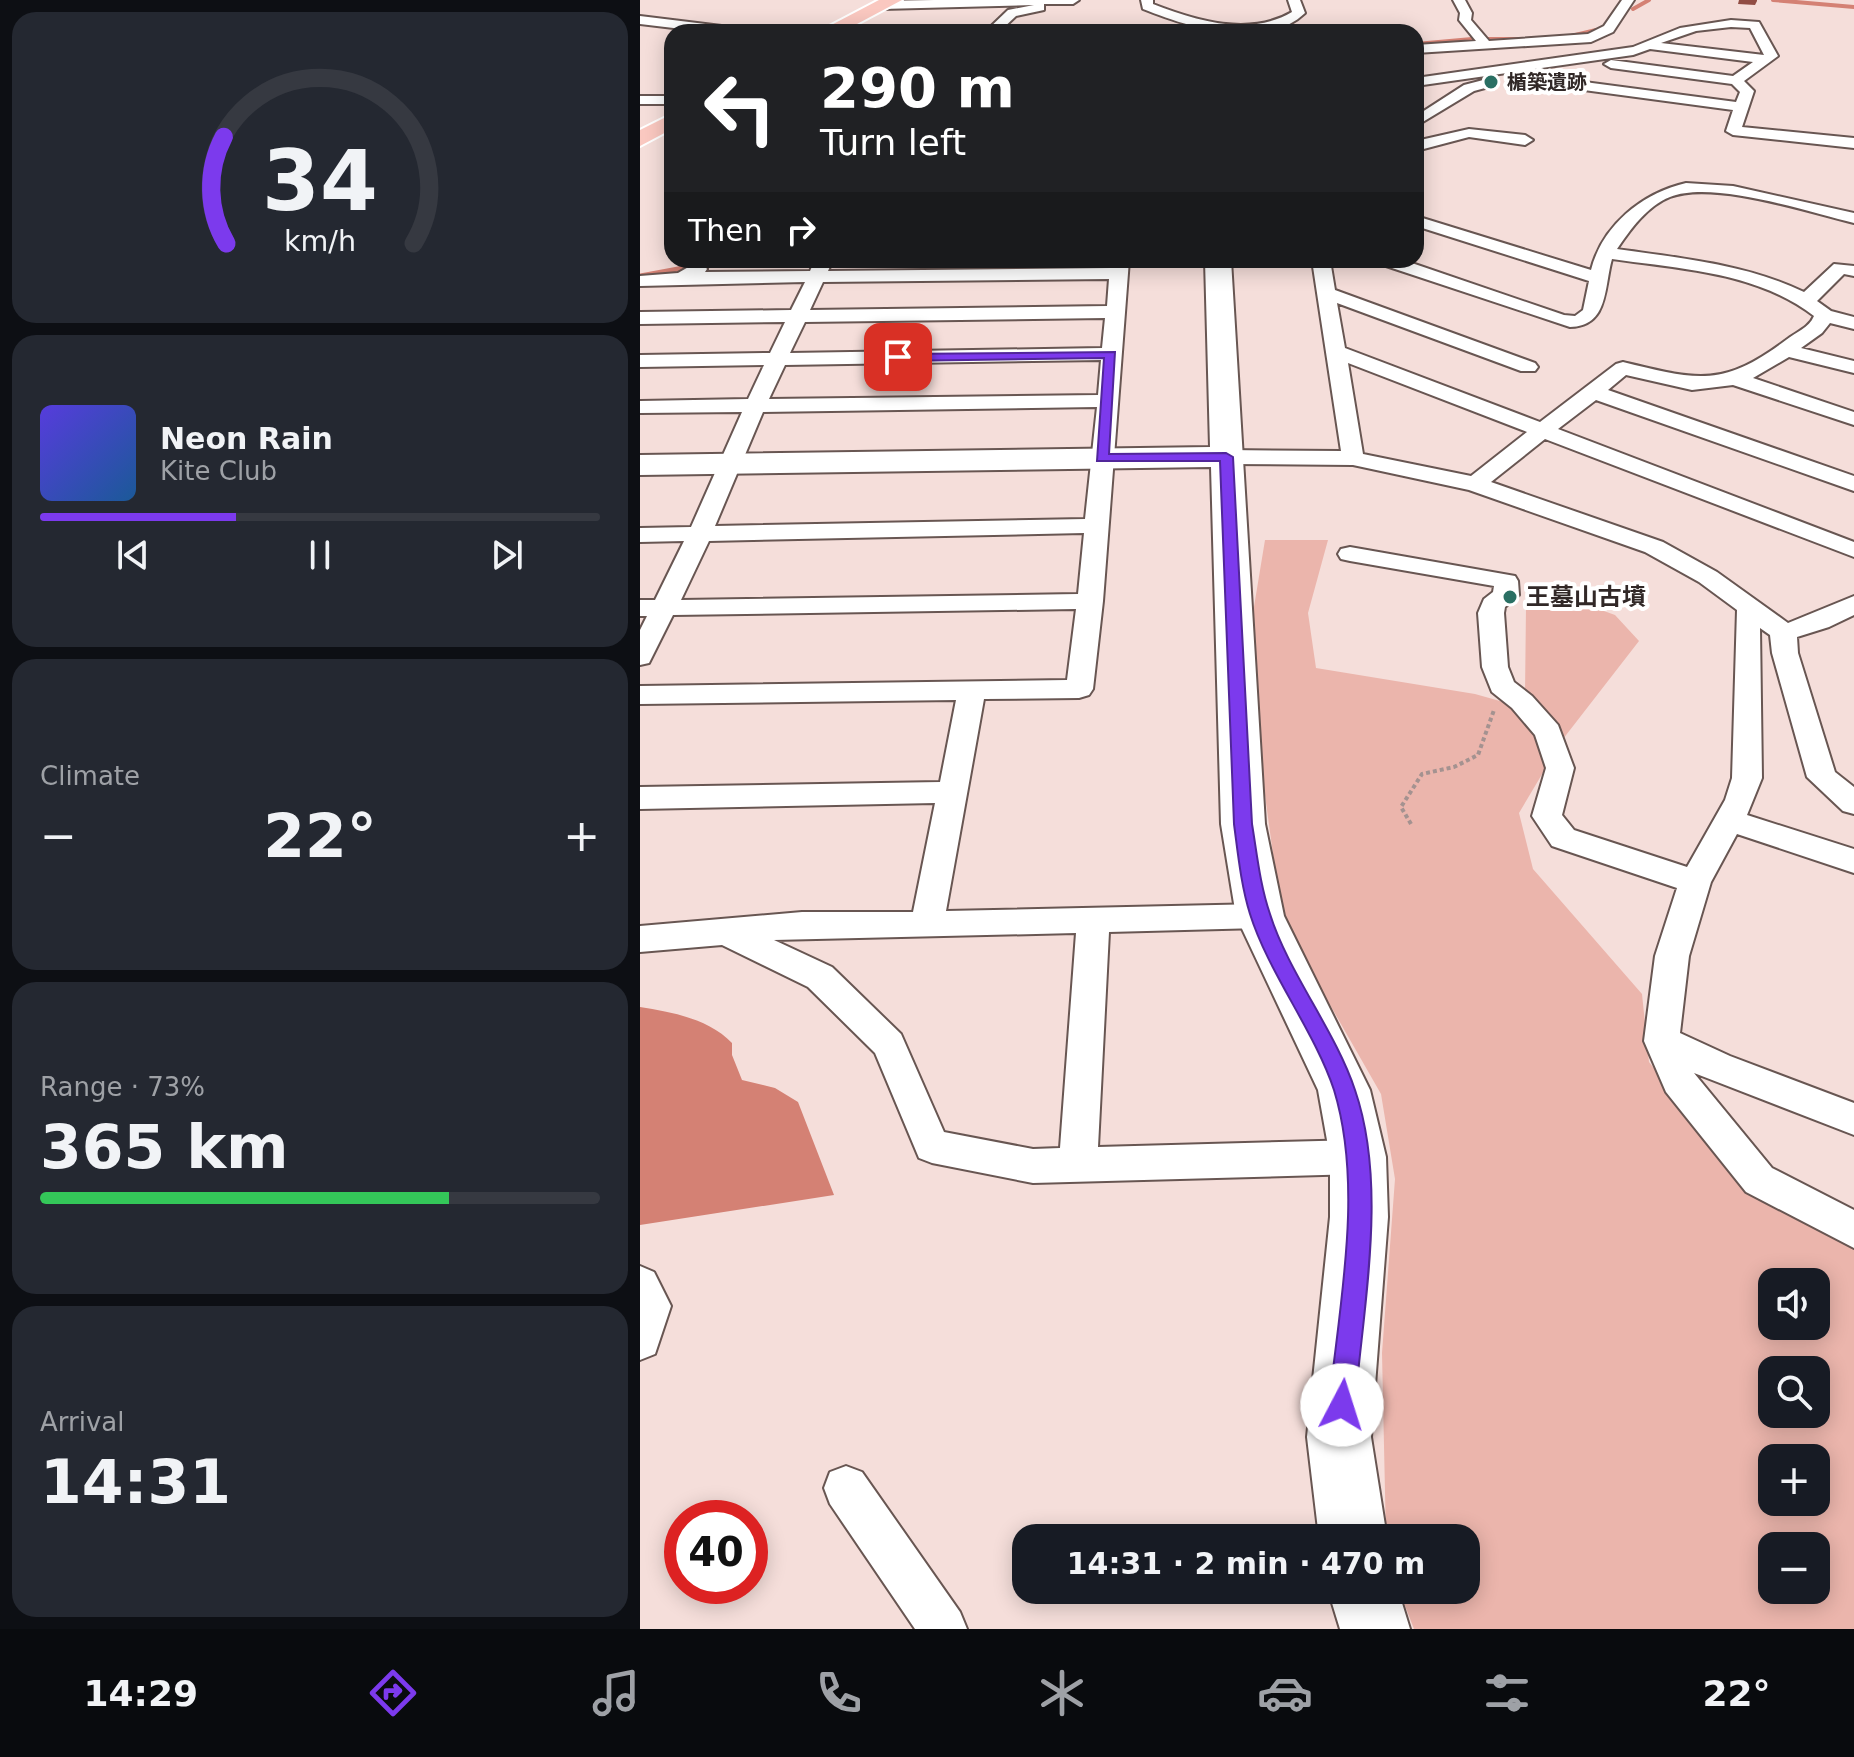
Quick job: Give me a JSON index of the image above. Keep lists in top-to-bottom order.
{
  "places": ["楯築遺跡", "王墓山古墳"],
  "page": {
    "turn": ["290 m", "Turn left"],
    "then": "Then",
    "song": ["Neon Rain", "Kite Club"],
    "tile": [
      "Climate",
      ["Range · 73%", "365 km"],
      ["Arrival", "14:31"]
    ],
    "heat": ["−", "22°", "+"],
    "map_buttons": ["+", "−"],
    "limit": "40",
    "trip": "14:31 · 2 min · 470 m",
    "tabs": ["14:29", "22°"],
    "gauge": ["34", "km/h"]
  }
}
